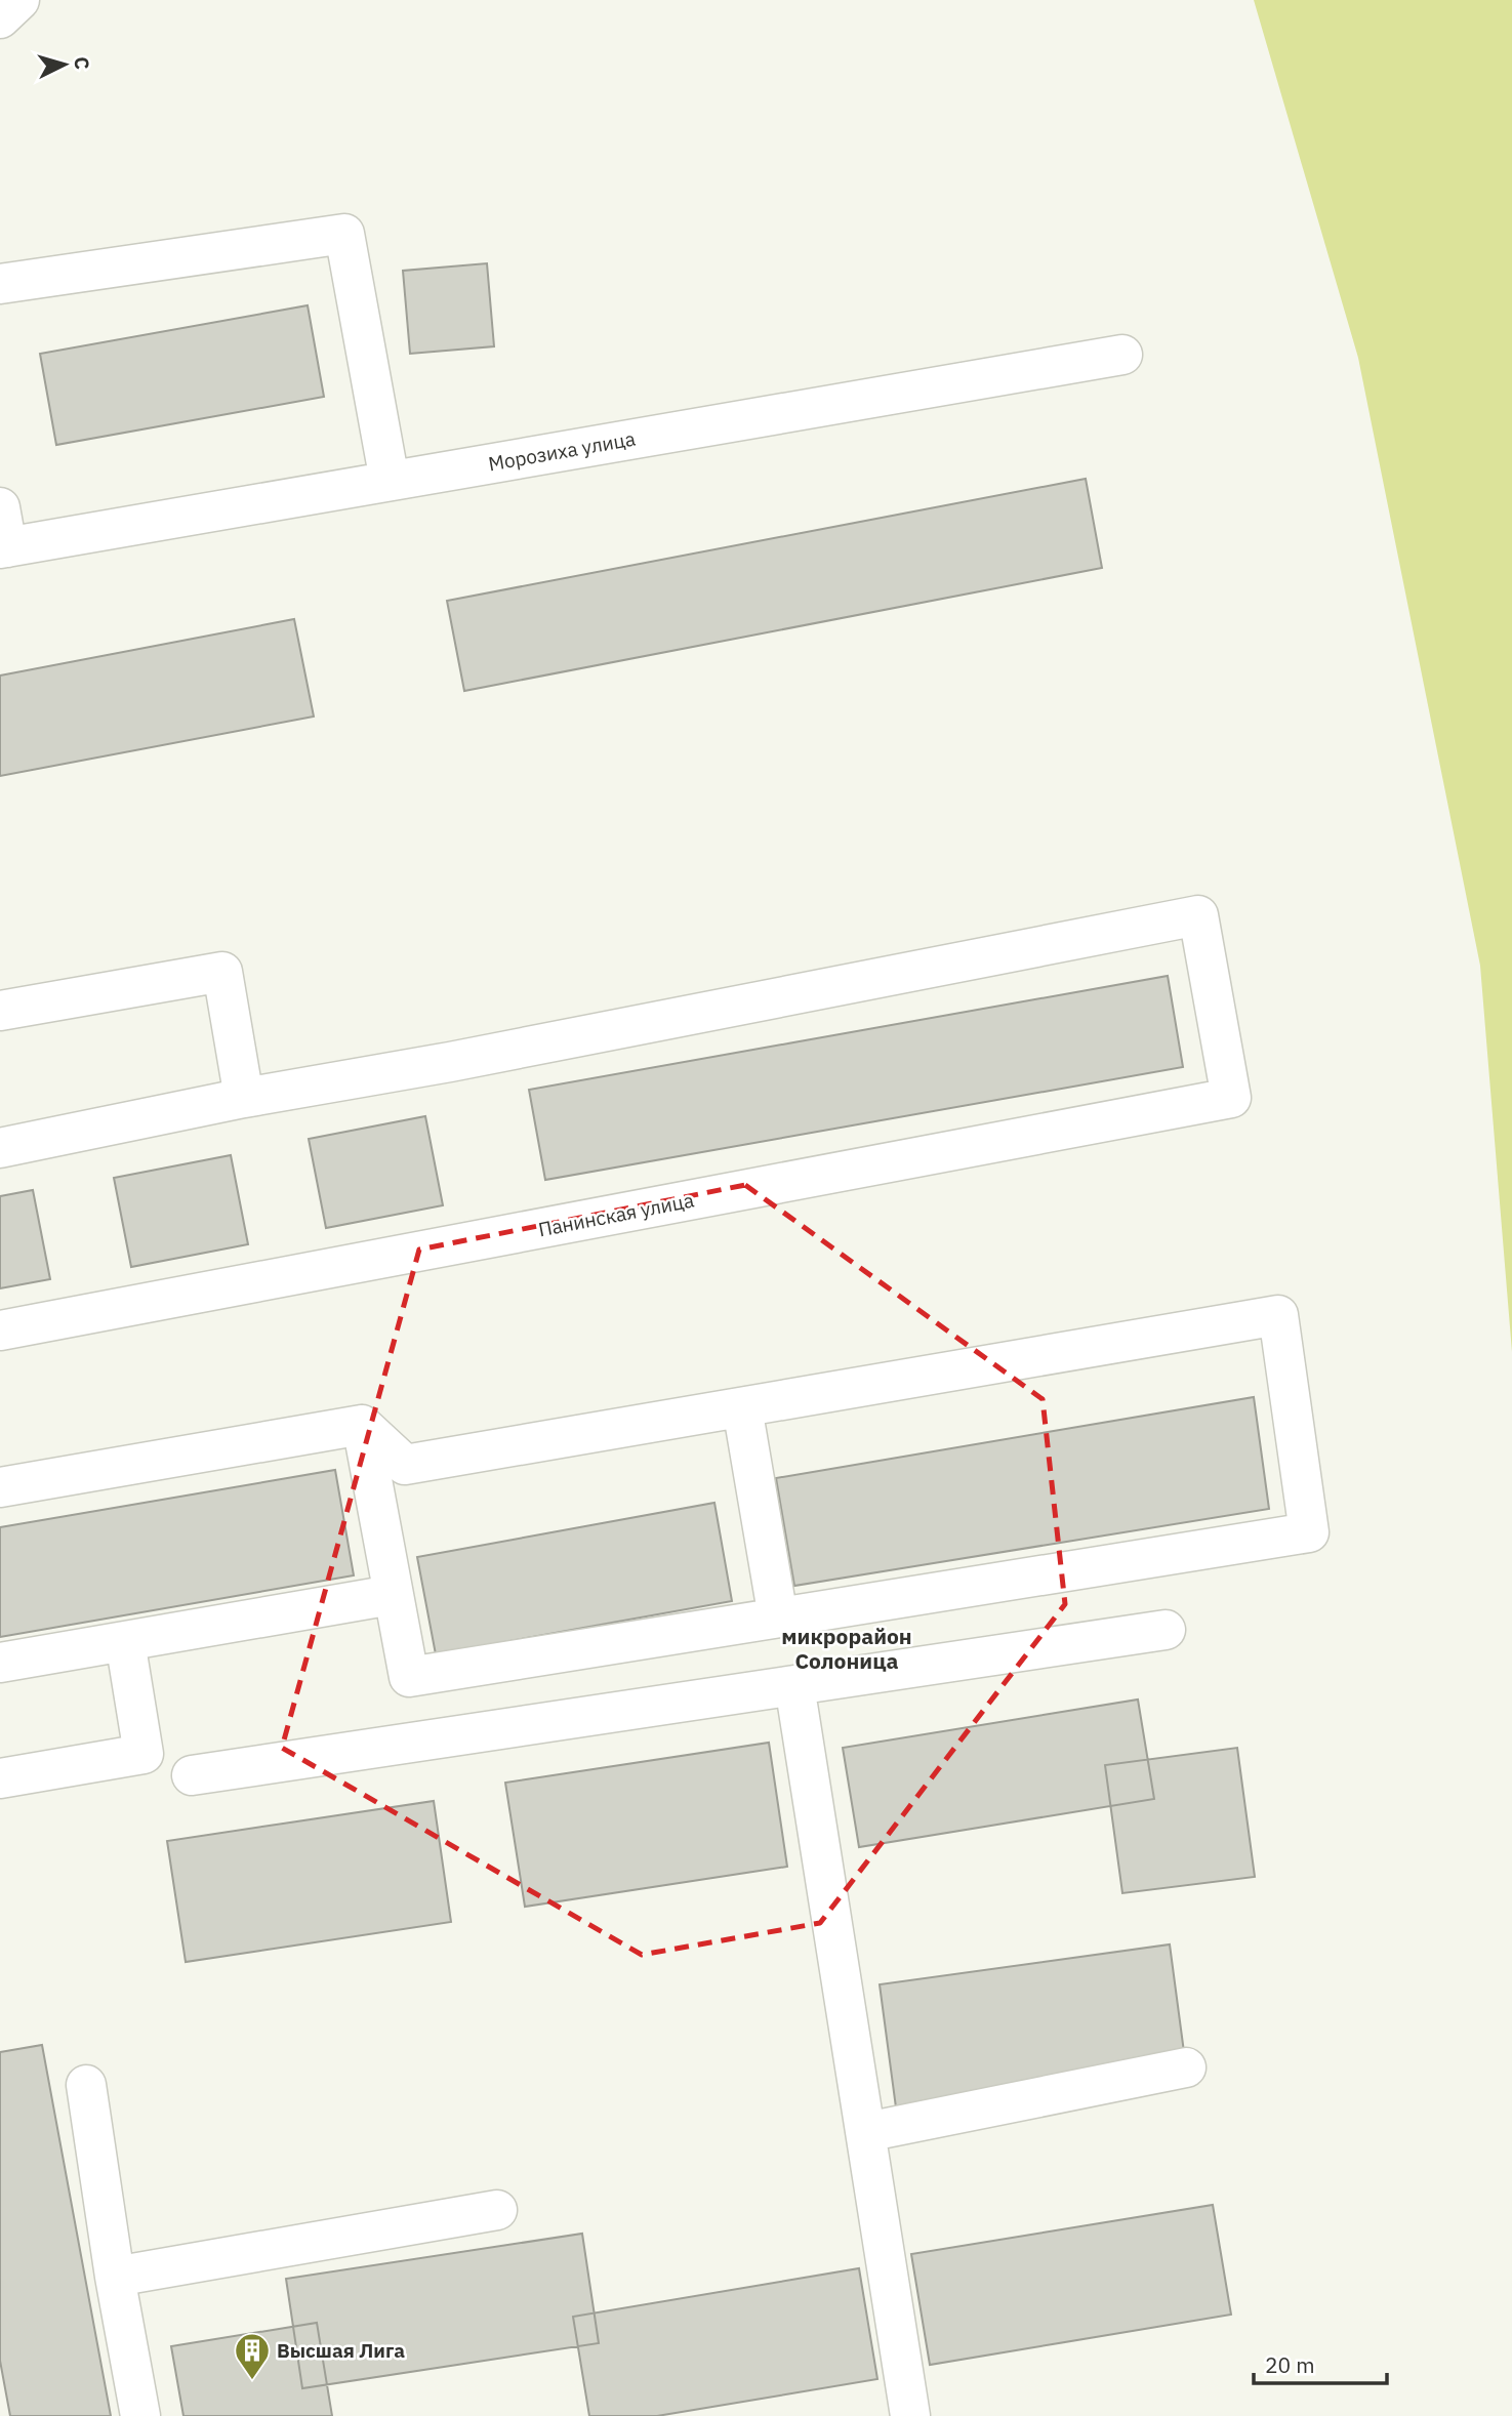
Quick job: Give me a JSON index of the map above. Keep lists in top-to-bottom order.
{
  "streets": {
    "street": ["Морозиха улица", "Панинская улица"]
  },
  "districts": ["микрорайон Солоница"],
  "places": {
    "building": ["Высшая Лига"]
  },
  "scale_bar": "20 m",
  "north": "right"
}
